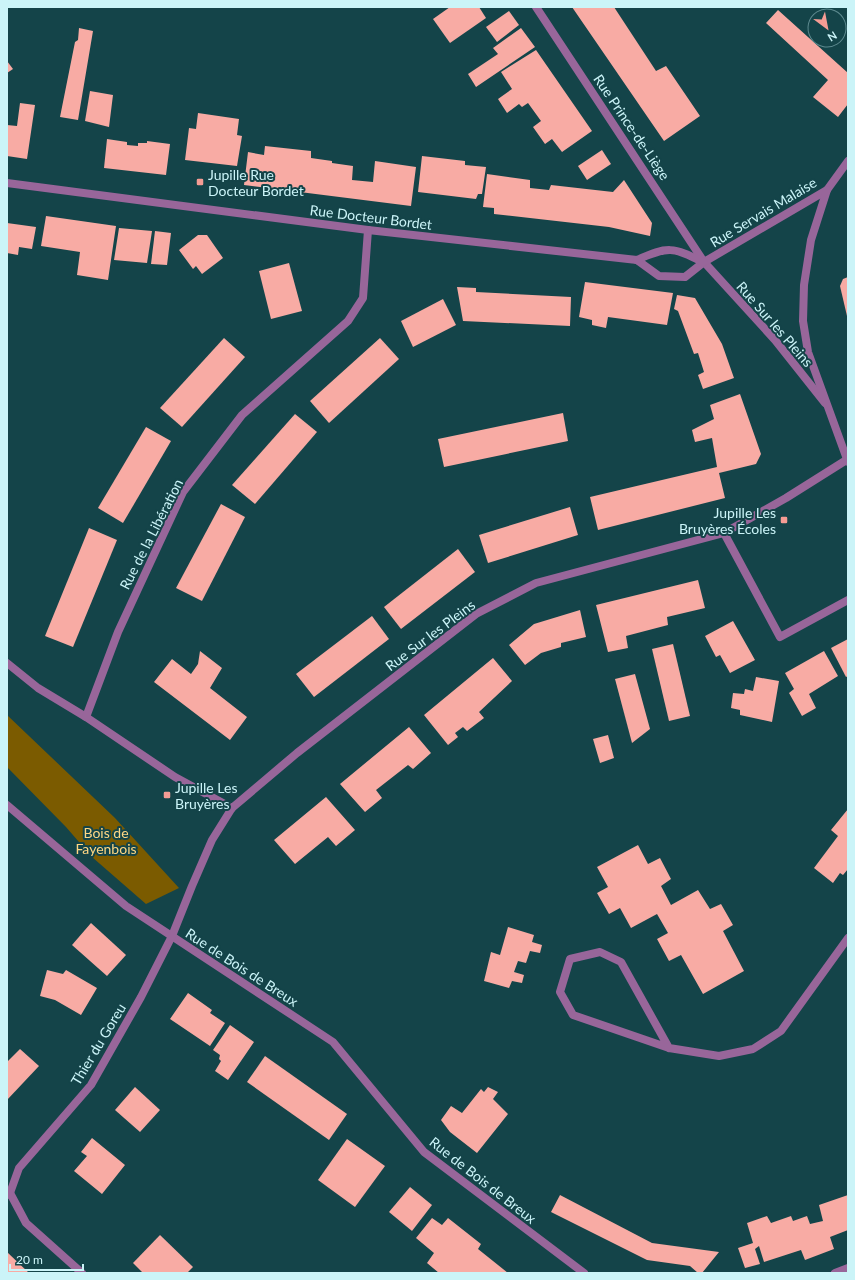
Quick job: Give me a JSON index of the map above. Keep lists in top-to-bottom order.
{
  "streets": {
    "street": [
      "Rue Prince-de-Liège",
      "Rue Servais Malaise",
      "Rue Docteur Bordet",
      "Rue Sur les Pleins",
      "Rue de la Libération",
      "Rue de Bois de Breux",
      "Thier du Goreu"
    ]
  },
  "crossings": [
    ["Rue Prince-de-Liège", "Rue Servais Malaise"],
    ["Rue Prince-de-Liège", "Rue Docteur Bordet"],
    ["Rue Prince-de-Liège", "Rue Sur les Pleins"],
    ["Rue Servais Malaise", "Rue Docteur Bordet"],
    ["Rue Servais Malaise", "Rue Sur les Pleins"],
    ["Rue Docteur Bordet", "Rue Sur les Pleins"],
    ["Rue Docteur Bordet", "Rue de la Libération"],
    ["Rue Sur les Pleins", "Rue de Bois de Breux"],
    ["Rue de Bois de Breux", "Thier du Goreu"]
  ],
  "parks": ["Bois de Fayenbois"],
  "places": {
    "transit": ["Jupille Rue Docteur Bordet", "Jupille Les Bruyères Écoles", "Jupille Les Bruyères"]
  },
  "scale_bar": "20 m",
  "north": "bottom right"
}
